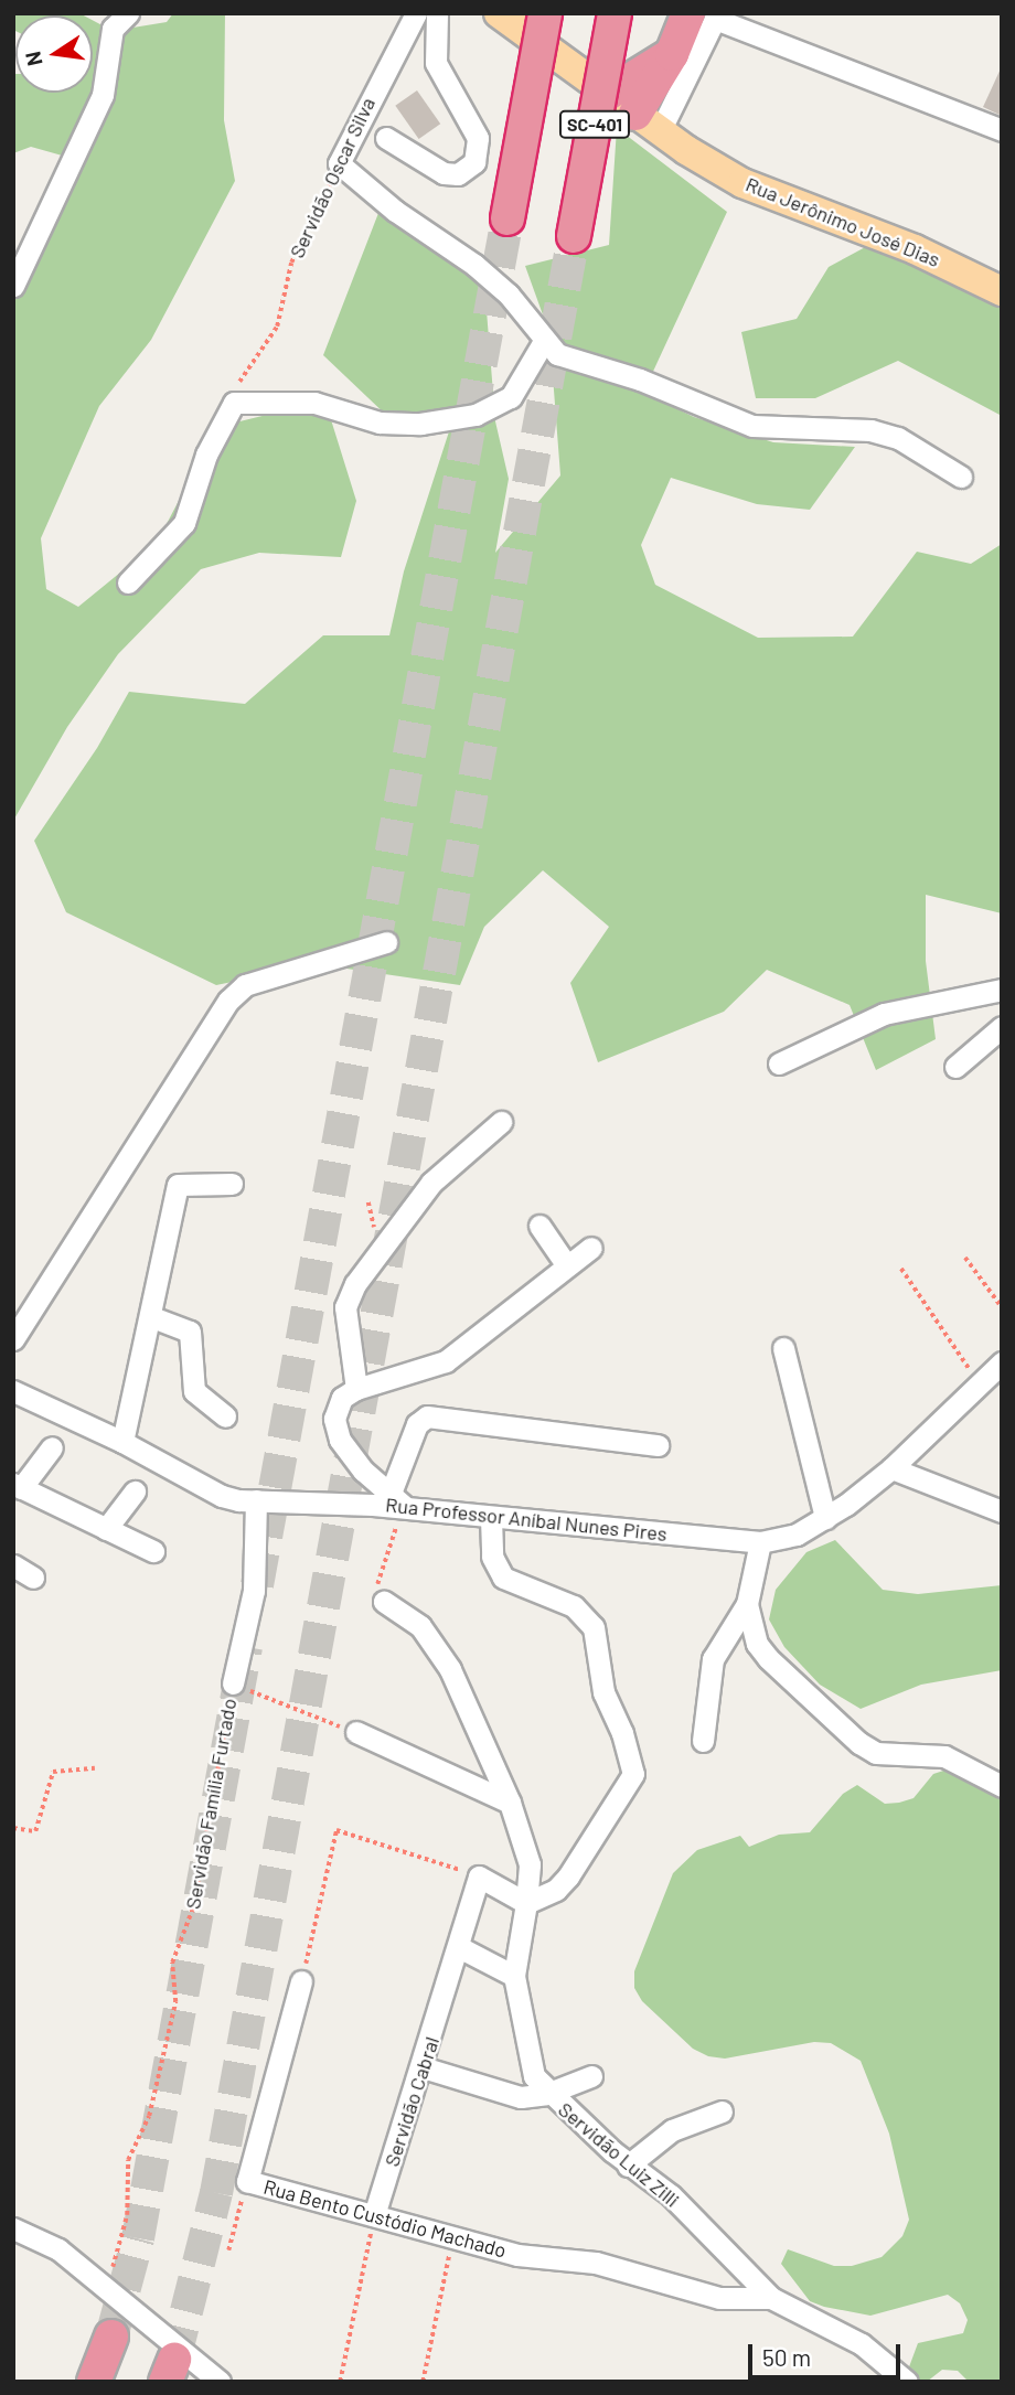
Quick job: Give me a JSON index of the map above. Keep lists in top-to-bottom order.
{
  "streets": {
    "highway": ["SC-401"],
    "main road": ["Rua Jerônimo José Dias"],
    "street": [
      "Servidão Oscar Silva",
      "Rua Professor Aníbal Nunes Pires",
      "Servidão Família Furtado",
      "Servidão Cabral",
      "Servidão Luiz Zilli",
      "Rua Bento Custódio Machado"
    ]
  },
  "crossings": [
    ["Rua Professor Aníbal Nunes Pires", "Servidão Família Furtado"],
    ["Servidão Cabral", "Rua Bento Custódio Machado"],
    ["Servidão Luiz Zilli", "Rua Bento Custódio Machado"]
  ],
  "scale_bar": "50 m",
  "north": "left"
}
